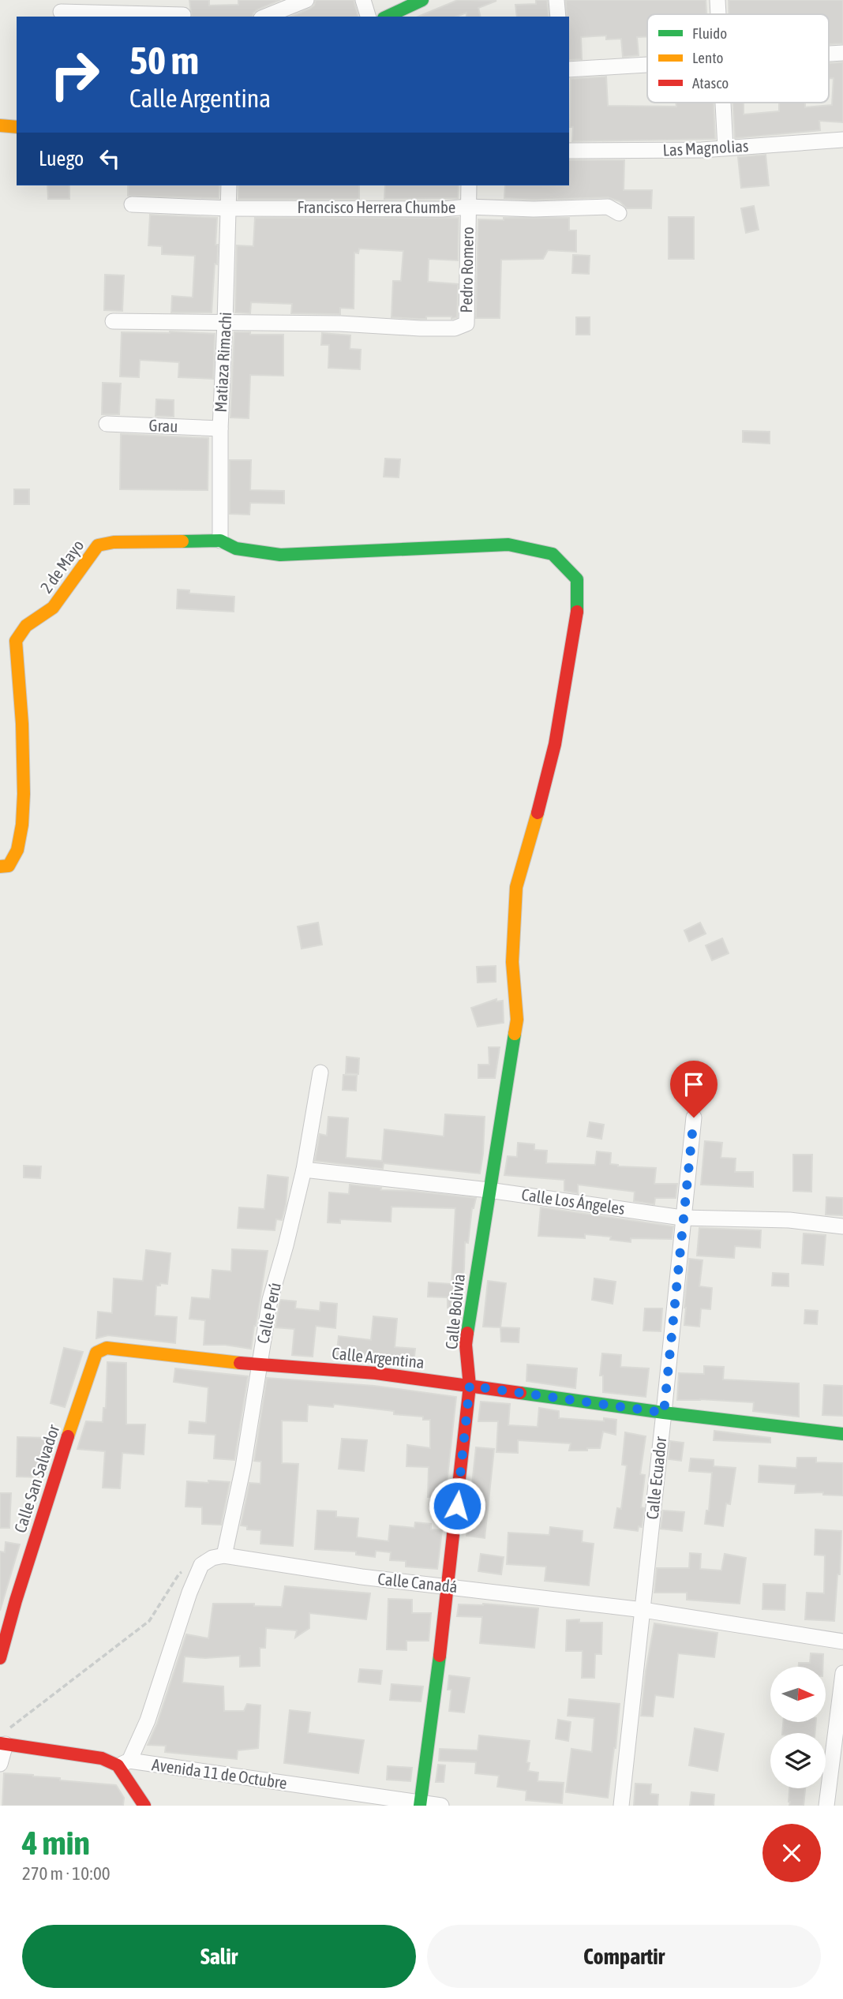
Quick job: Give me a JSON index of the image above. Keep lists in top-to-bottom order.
{
  "streets": {
    "street": [
      "Las Magnolias",
      "Francisco Herrera Chumbe",
      "Pedro Romero",
      "Matiaza Rimachi",
      "Grau",
      "2 de Mayo",
      "Calle Los Ángeles",
      "Calle Bolivia",
      "Calle Perú",
      "Calle Argentina",
      "Calle Ecuador",
      "Calle San Salvador",
      "Calle Canadá",
      "Avenida 11 de Octubre"
    ]
  },
  "crossings": [
    ["Francisco Herrera Chumbe", "Pedro Romero"],
    ["Francisco Herrera Chumbe", "Matiaza Rimachi"],
    ["Pedro Romero", "Matiaza Rimachi"],
    ["Matiaza Rimachi", "Grau"],
    ["Matiaza Rimachi", "2 de Mayo"],
    ["Matiaza Rimachi", "Calle Bolivia"],
    ["2 de Mayo", "Calle Bolivia"],
    ["Calle Los Ángeles", "Calle Bolivia"],
    ["Calle Los Ángeles", "Calle Perú"],
    ["Calle Los Ángeles", "Calle Ecuador"],
    ["Calle Bolivia", "Calle Argentina"],
    ["Calle Bolivia", "Calle Canadá"],
    ["Calle Bolivia", "Avenida 11 de Octubre"],
    ["Calle Perú", "Calle Argentina"],
    ["Calle Perú", "Calle Canadá"],
    ["Calle Argentina", "Calle Ecuador"],
    ["Calle Argentina", "Calle San Salvador"],
    ["Calle Ecuador", "Calle Canadá"]
  ],
  "legend": ["Fluido", "Lento", "Atasco"],
  "north": "right",
  "page": {
    "turn": ["50 m", "Calle Argentina"],
    "then": "Luego",
    "heading": ["4 min", "270 m · 10:00"],
    "buttons": ["Salir", "Compartir"]
  }
}
